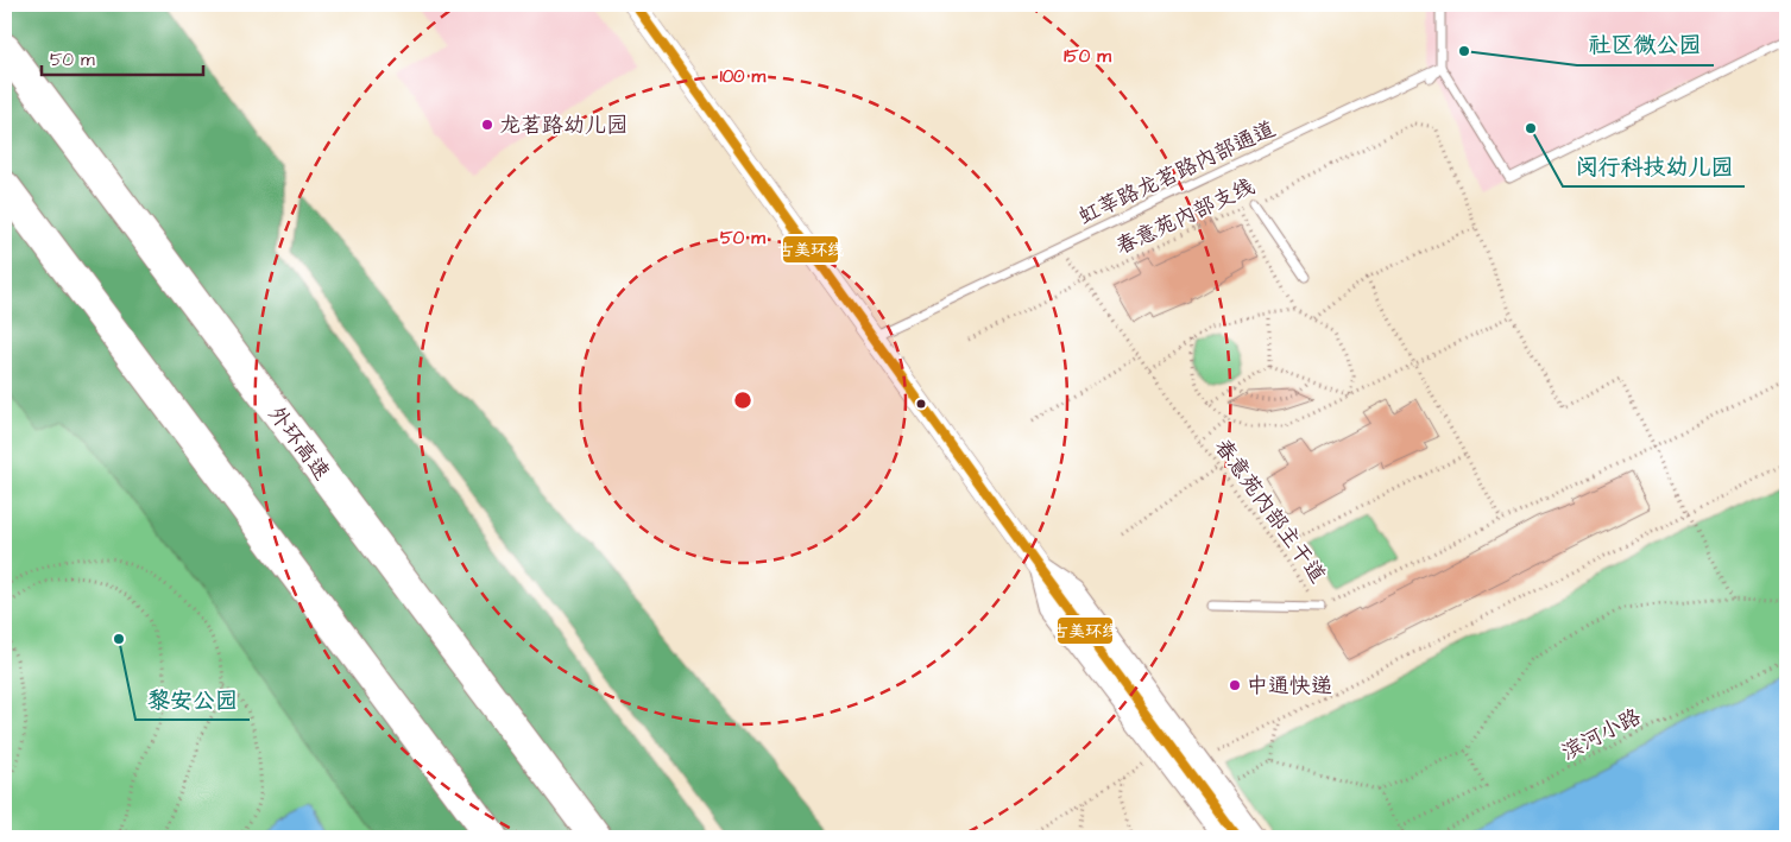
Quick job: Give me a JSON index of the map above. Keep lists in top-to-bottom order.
{
  "streets": {
    "highway": ["外环高速"],
    "lane": ["虹莘路龙茗路内部通道"],
    "path": ["春意苑内部支线", "春意苑内部主干道", "滨河小路"]
  },
  "crossings": [
    ["虹莘路龙茗路内部通道", "春意苑内部主干道"],
    ["春意苑内部支线", "春意苑内部主干道"]
  ],
  "places": [
    "社区微公园",
    "龙茗路幼儿园",
    "闵行科技幼儿园",
    "黎安公园",
    "中通快递"
  ],
  "lines": ["transit line 古美环线"],
  "scale_bar": "50 m",
  "rings": ["150 m", "100 m", "50 m"]
}
